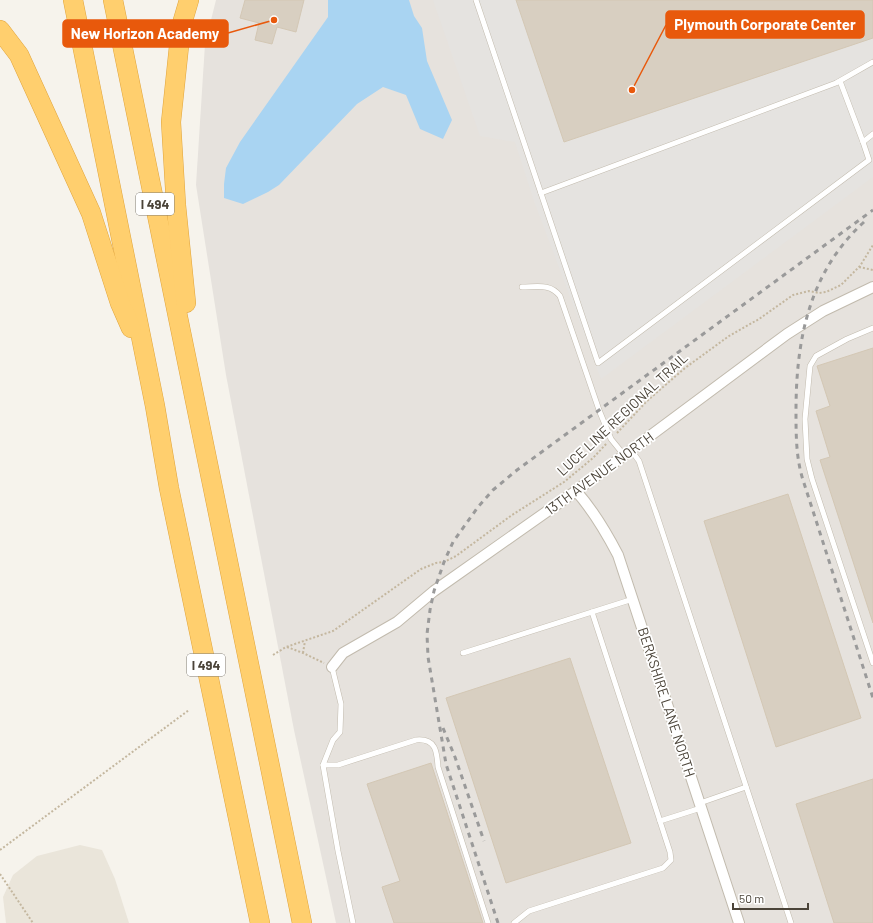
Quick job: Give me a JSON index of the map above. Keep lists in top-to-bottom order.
{
  "streets": {
    "highway": ["I 494"],
    "street": ["13TH AVENUE NORTH", "BERKSHIRE LANE NORTH"],
    "path": ["LUCE LINE REGIONAL TRAIL"]
  },
  "crossings": [
    ["13TH AVENUE NORTH", "BERKSHIRE LANE NORTH"]
  ],
  "places": ["New Horizon Academy", "Plymouth Corporate Center"],
  "scale_bar": "50 m"
}
